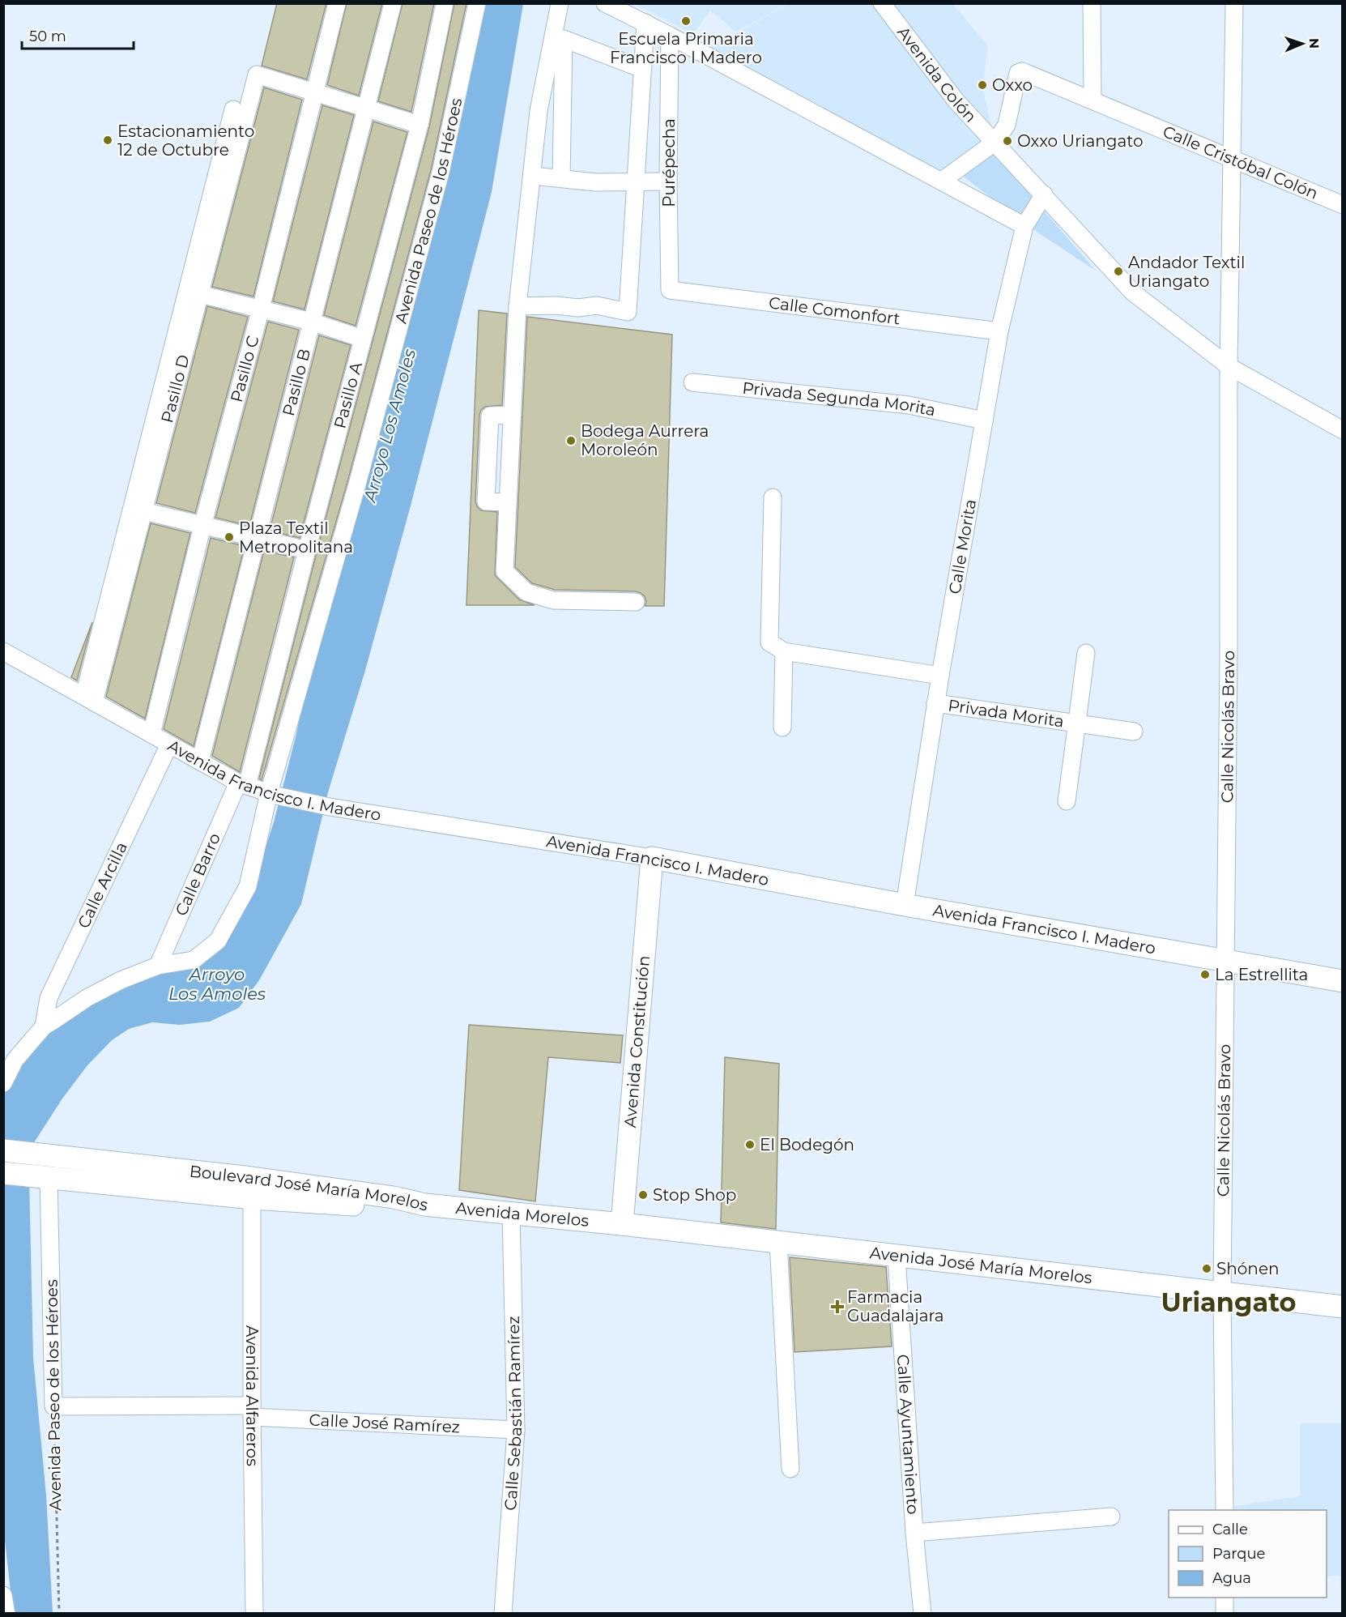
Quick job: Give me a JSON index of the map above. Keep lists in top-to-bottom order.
{
  "streets": {
    "main road": [
      "Avenida Francisco I. Madero",
      "Avenida Constitución",
      "Boulevard José María Morelos",
      "Avenida Morelos",
      "Avenida José María Morelos"
    ],
    "street": [
      "Avenida Colón",
      "Calle Cristóbal Colón",
      "Purépecha",
      "Avenida Paseo de los Héroes",
      "Calle Comonfort",
      "Pasillo C",
      "Pasillo B",
      "Pasillo D",
      "Pasillo A",
      "Privada Segunda Morita",
      "Calle Morita",
      "Privada Morita",
      "Calle Nicolás Bravo",
      "Calle Barro",
      "Calle Arcilla",
      "Avenida Alfareros",
      "Calle Sebastián Ramírez",
      "Calle José Ramírez",
      "Calle Ayuntamiento"
    ]
  },
  "crossings": [
    ["Avenida Colón", "Calle Cristóbal Colón"],
    ["Avenida Colón", "Calle Morita"],
    ["Avenida Colón", "Calle Nicolás Bravo"],
    ["Calle Cristóbal Colón", "Calle Nicolás Bravo"],
    ["Purépecha", "Calle Comonfort"],
    ["Avenida Paseo de los Héroes", "Avenida Francisco I. Madero"],
    ["Avenida Paseo de los Héroes", "Calle Barro"],
    ["Avenida Paseo de los Héroes", "Calle Arcilla"],
    ["Avenida Paseo de los Héroes", "Boulevard José María Morelos"],
    ["Avenida Paseo de los Héroes", "Calle José Ramírez"],
    ["Calle Comonfort", "Calle Morita"],
    ["Pasillo C", "Pasillo D"],
    ["Pasillo C", "Avenida Francisco I. Madero"],
    ["Pasillo B", "Avenida Francisco I. Madero"],
    ["Pasillo D", "Avenida Francisco I. Madero"],
    ["Pasillo A", "Avenida Francisco I. Madero"],
    ["Pasillo A", "Calle Barro"],
    ["Privada Segunda Morita", "Calle Morita"],
    ["Calle Morita", "Privada Morita"],
    ["Calle Morita", "Avenida Francisco I. Madero"],
    ["Calle Nicolás Bravo", "Avenida Francisco I. Madero"],
    ["Calle Nicolás Bravo", "Avenida José María Morelos"],
    ["Avenida Francisco I. Madero", "Calle Barro"],
    ["Avenida Francisco I. Madero", "Calle Arcilla"],
    ["Avenida Francisco I. Madero", "Avenida Constitución"],
    ["Avenida Constitución", "Avenida Morelos"],
    ["Avenida Constitución", "Avenida José María Morelos"],
    ["Boulevard José María Morelos", "Avenida Morelos"],
    ["Boulevard José María Morelos", "Avenida Alfareros"],
    ["Avenida Morelos", "Avenida José María Morelos"],
    ["Avenida Morelos", "Calle Sebastián Ramírez"],
    ["Avenida José María Morelos", "Calle Ayuntamiento"],
    ["Avenida Alfareros", "Calle José Ramírez"],
    ["Calle Sebastián Ramírez", "Calle José Ramírez"]
  ],
  "districts": ["Uriangato"],
  "water": ["Arroyo Los Amoles"],
  "places": {
    "other": [
      "Escuela Primaria Francisco I Madero",
      "Oxxo",
      "Estacionamiento 12 de Octubre",
      "Oxxo Uriangato",
      "Andador Textil Uriangato",
      "Bodega Aurrera Moroleón",
      "Plaza Textil Metropolitana",
      "La Estrellita",
      "El Bodegón",
      "Stop Shop",
      "Shónen"
    ],
    "health": ["Farmacia Guadalajara"]
  },
  "legend": ["Calle", "Parque", "Agua"],
  "scale_bar": "50 m",
  "north": "right"
}
